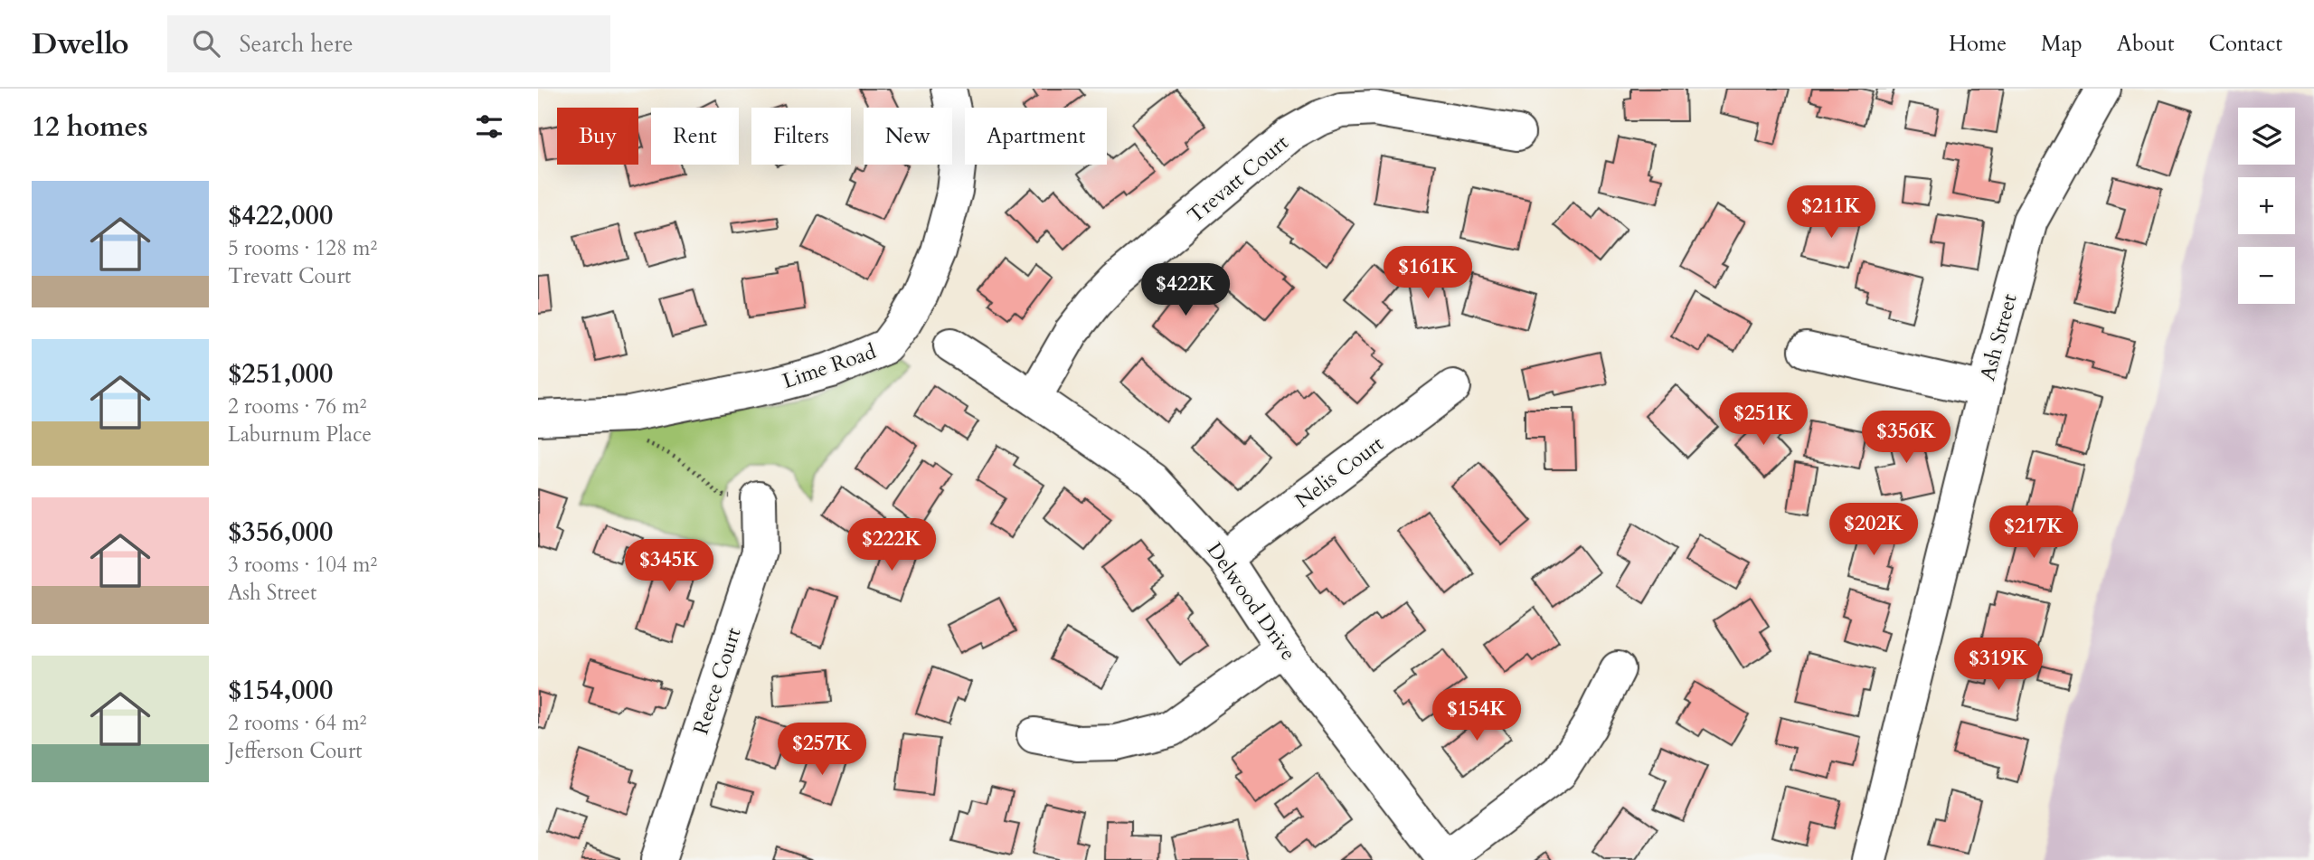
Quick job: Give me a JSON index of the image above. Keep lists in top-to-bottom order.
{
  "streets": {
    "street": [
      "Trevatt Court",
      "Ash Street",
      "Lime Road",
      "Nelis Court",
      "Delwood Drive",
      "Reece Court"
    ]
  },
  "crossings": [
    ["Trevatt Court", "Delwood Drive"],
    ["Nelis Court", "Delwood Drive"]
  ],
  "page": {
    "header": "Dwello",
    "search": "Search here",
    "nav": [
      "Home",
      "Map",
      "About",
      "Contact"
    ],
    "heading": "12 homes",
    "map_buttons": ["+", "−"],
    "chip": [
      "Buy",
      "Rent",
      "Filters",
      "New",
      "Apartment"
    ],
    "list": [
      {
        "name": "$422,000",
        "note": "5 rooms · 128 m² · Trevatt Court"
      },
      {
        "name": "$251,000",
        "note": "2 rooms · 76 m² · Laburnum Place"
      },
      {
        "name": "$356,000",
        "note": "3 rooms · 104 m² · Ash Street"
      },
      {
        "name": "$154,000",
        "note": "2 rooms · 64 m² · Jefferson Court"
      }
    ],
    "price": [
      "$211K",
      "$161K",
      "$422K",
      "$251K",
      "$356K",
      "$202K",
      "$217K",
      "$222K",
      "$345K",
      "$319K",
      "$154K",
      "$257K"
    ]
  }
}
